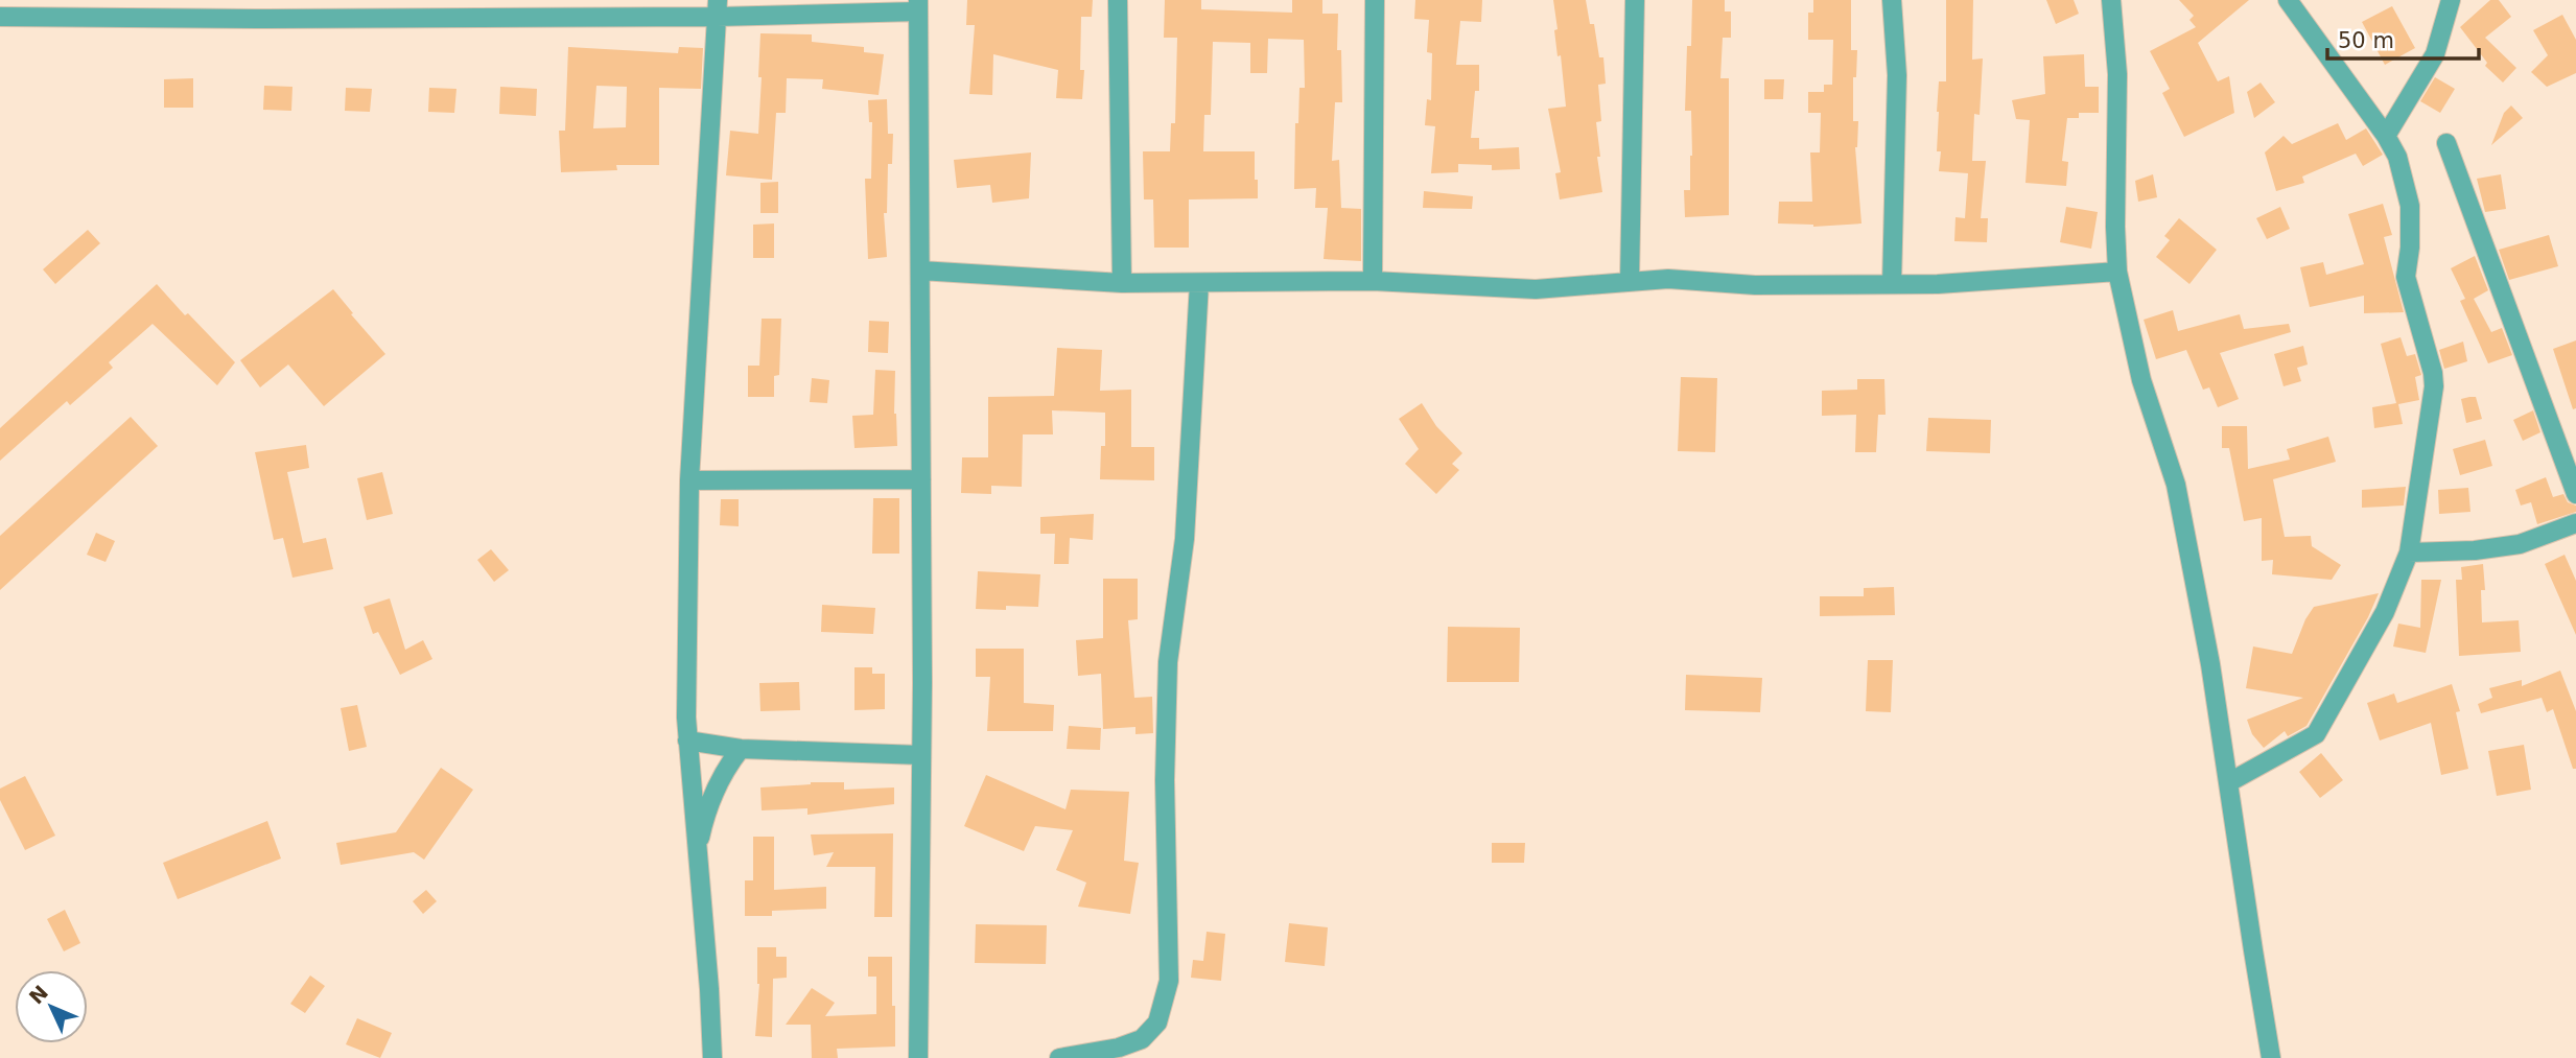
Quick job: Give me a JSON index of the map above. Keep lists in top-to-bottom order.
{
  "scale_bar": "50 m",
  "north": "top left"
}
